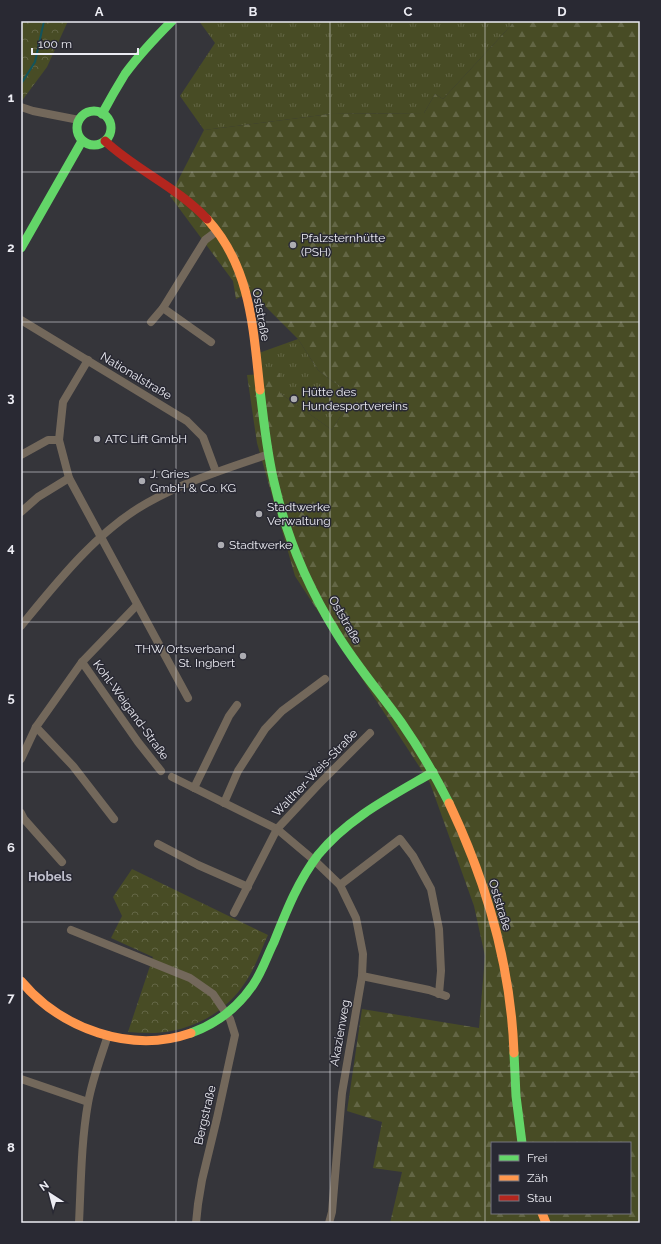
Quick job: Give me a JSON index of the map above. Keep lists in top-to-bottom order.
{
  "streets": {
    "main road": ["Oststraße"],
    "street": [
      "Nationalstraße",
      "Kohl-Weigand-Straße",
      "Walther-Weis-Straße",
      "Akazienweg",
      "Bergstraße"
    ]
  },
  "crossings": [
    ["Walther-Weis-Straße", "Akazienweg"]
  ],
  "districts": ["Hobels"],
  "places": [
    "Pfalzsternhütte (PSH)",
    "Hütte des Hundesportvereins",
    "ATC Lift GmbH",
    "J. Gries GmbH & Co. KG",
    "Stadtwerke Verwaltung",
    "Stadtwerke",
    "THW Ortsverband St. Ingbert"
  ],
  "legend": ["Frei", "Zäh", "Stau"],
  "scale_bar": "100 m",
  "north": "top left",
  "grid": {
    "columns": [
      "A",
      "B",
      "C",
      "D"
    ],
    "rows": [
      "1",
      "2",
      "3",
      "4",
      "5",
      "6",
      "7",
      "8"
    ]
  }
}
